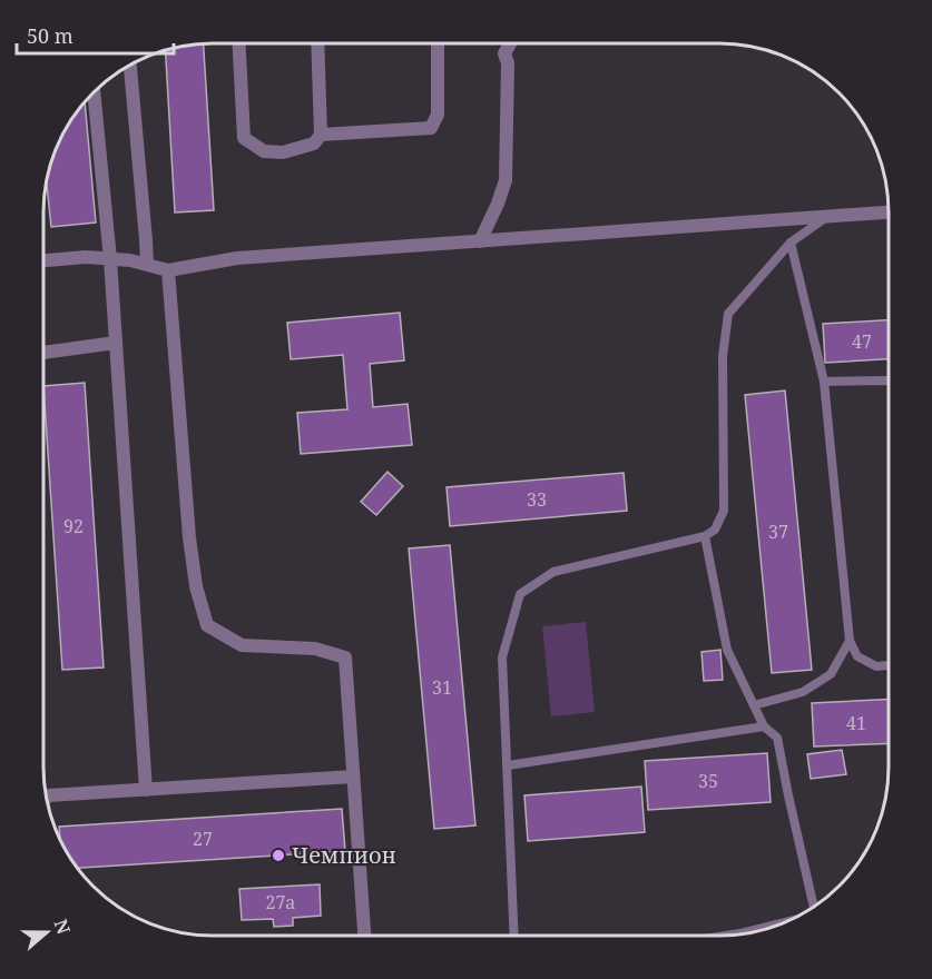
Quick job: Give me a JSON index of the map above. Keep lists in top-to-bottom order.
{
  "places": ["Чемпион"],
  "house_numbers": [
    "47",
    "33",
    "92",
    "37",
    "31",
    "41",
    "35",
    "27",
    "27а"
  ],
  "scale_bar": "50 m",
  "north": "right"
}
